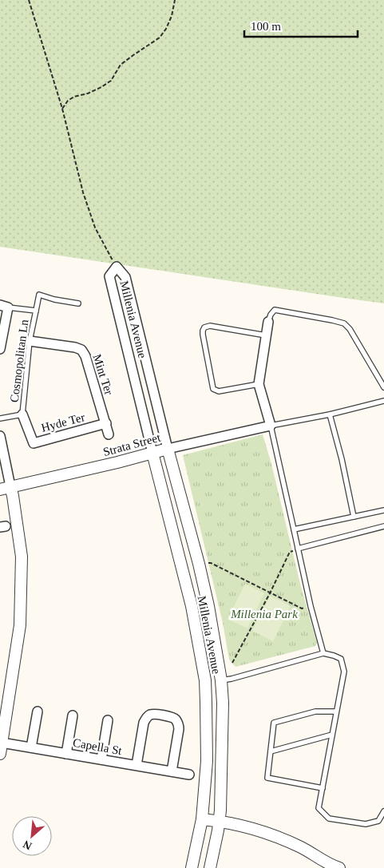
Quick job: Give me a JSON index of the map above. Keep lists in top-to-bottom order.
{
  "streets": {
    "street": [
      "Millenia Avenue",
      "Mint Ter",
      "Hyde Ter",
      "Strata Street",
      "Capella St"
    ],
    "lane": ["Cosmopolitan Ln"]
  },
  "crossings": [
    ["Millenia Avenue", "Strata Street"],
    ["Cosmopolitan Ln", "Mint Ter"],
    ["Cosmopolitan Ln", "Hyde Ter"],
    ["Mint Ter", "Hyde Ter"]
  ],
  "parks": ["Millenia Park"],
  "scale_bar": "100 m",
  "north": "bottom left"
}
